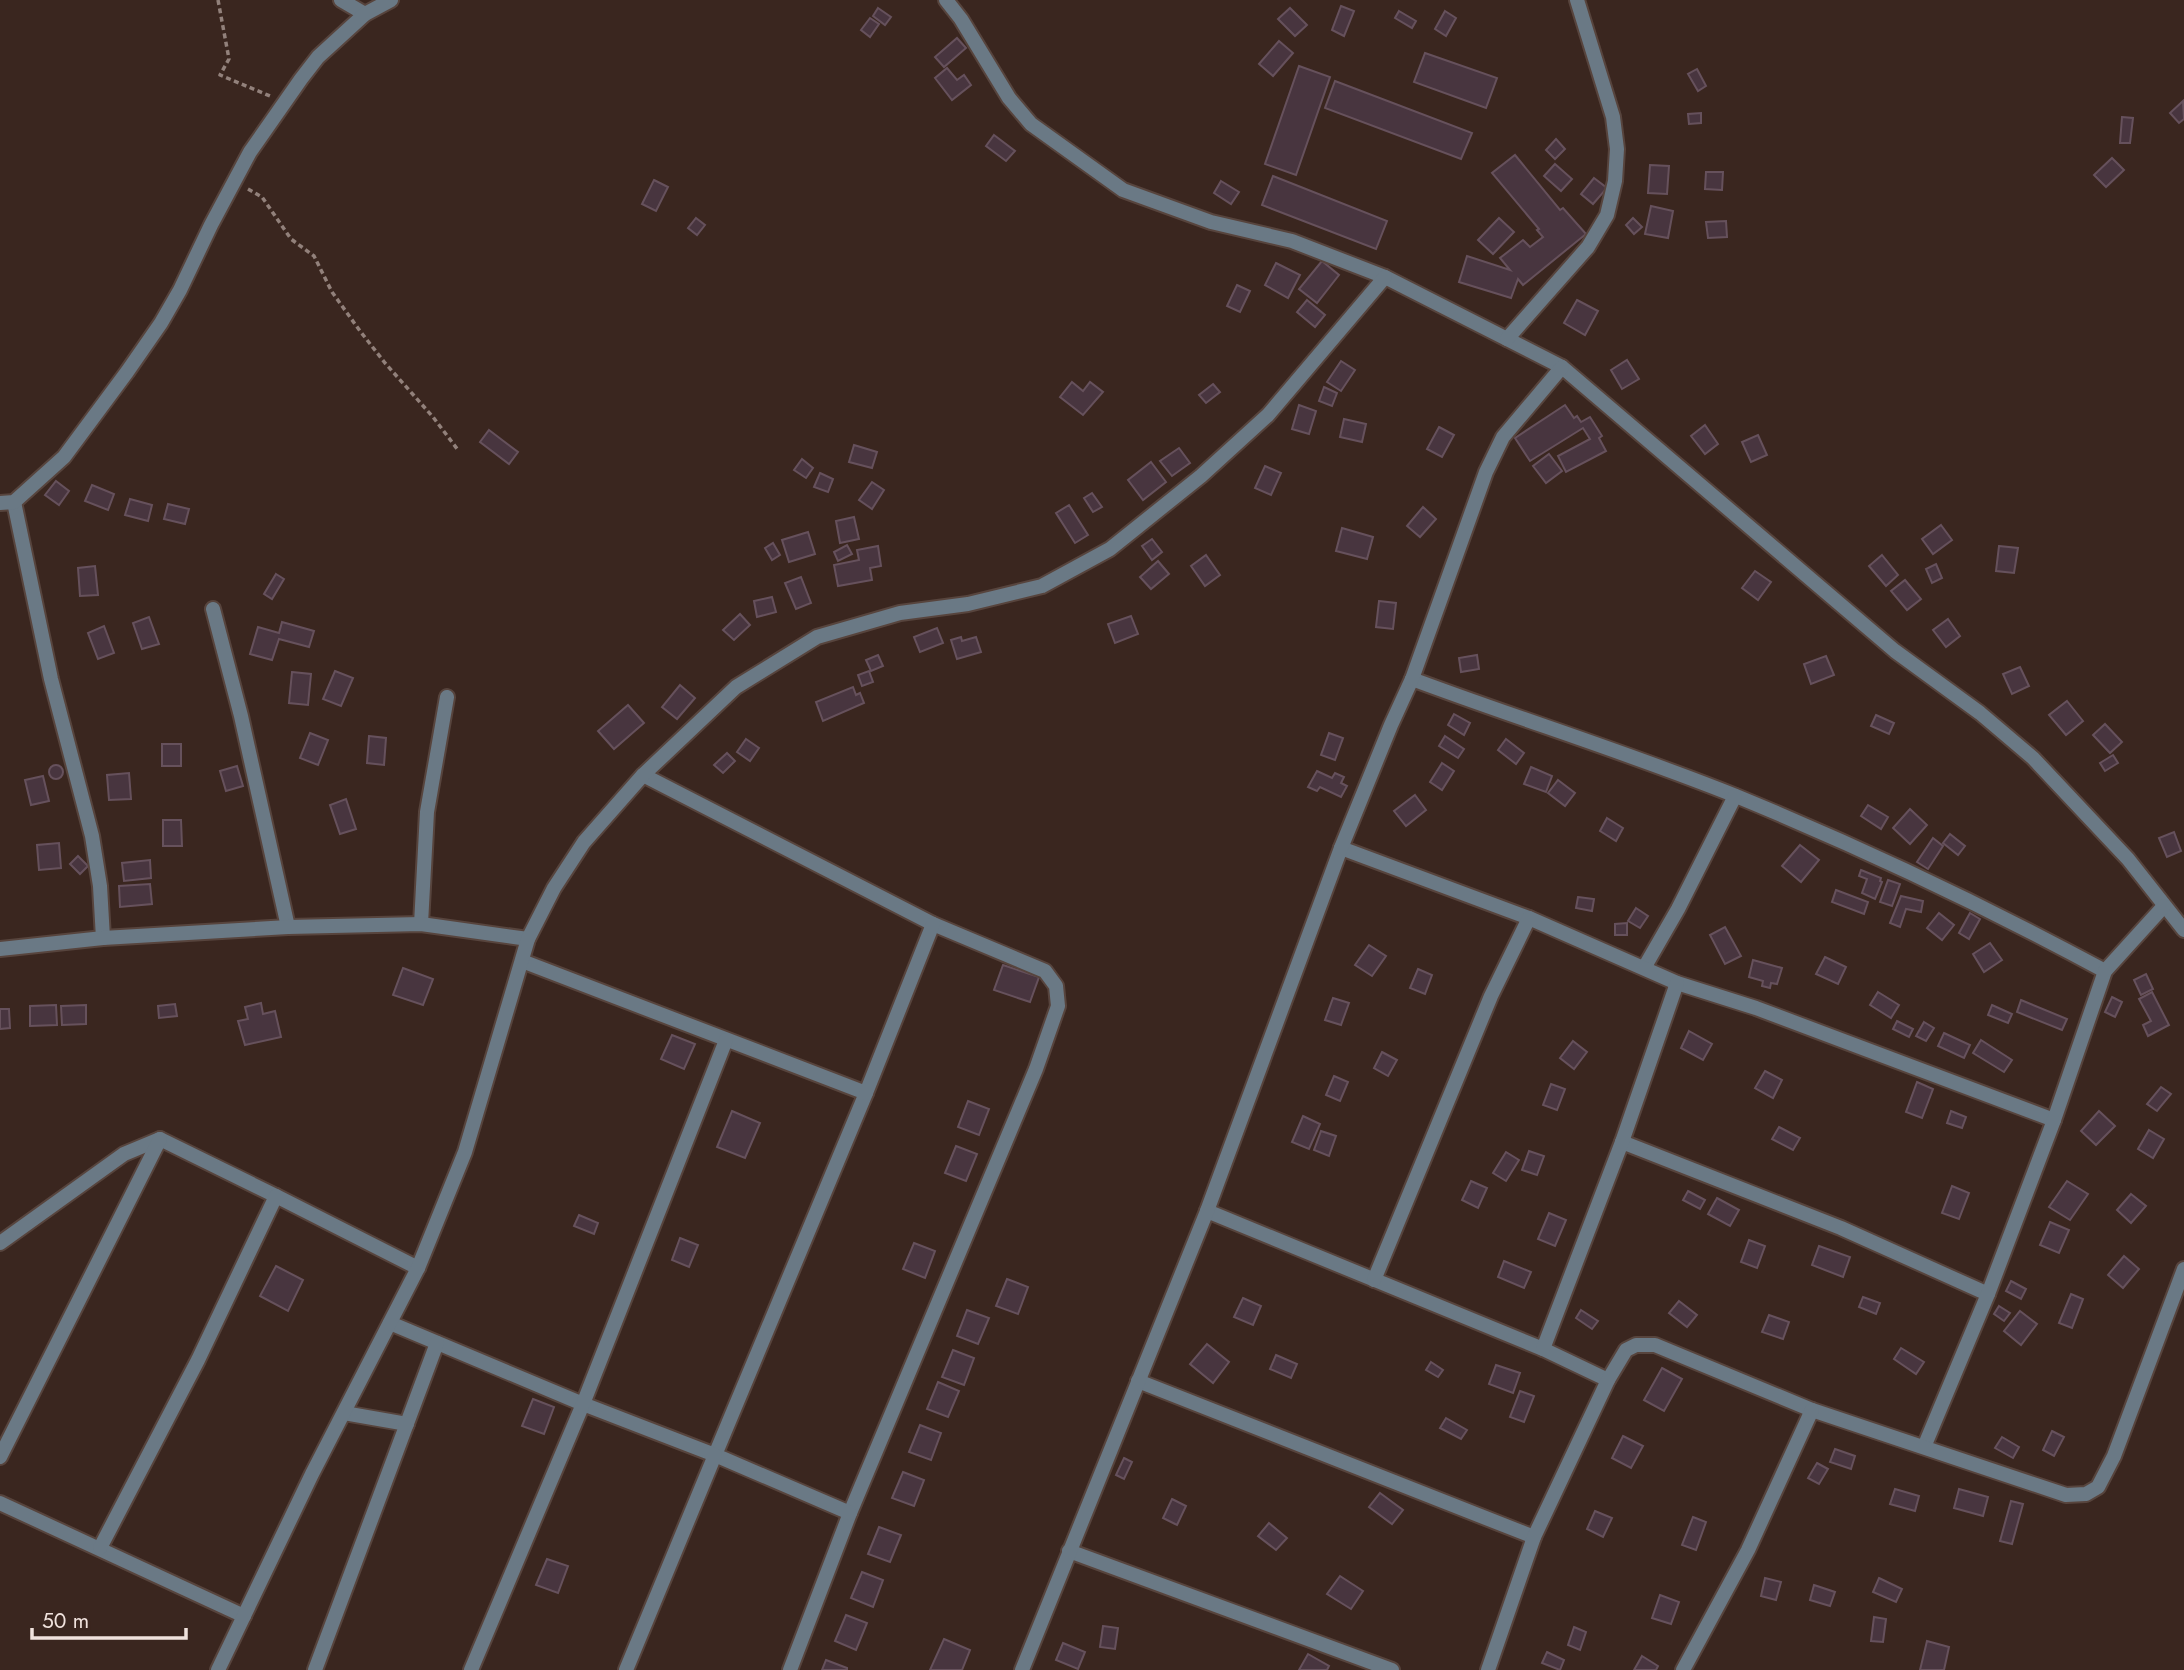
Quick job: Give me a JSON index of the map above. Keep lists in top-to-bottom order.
{
  "scale_bar": "50 m"
}
